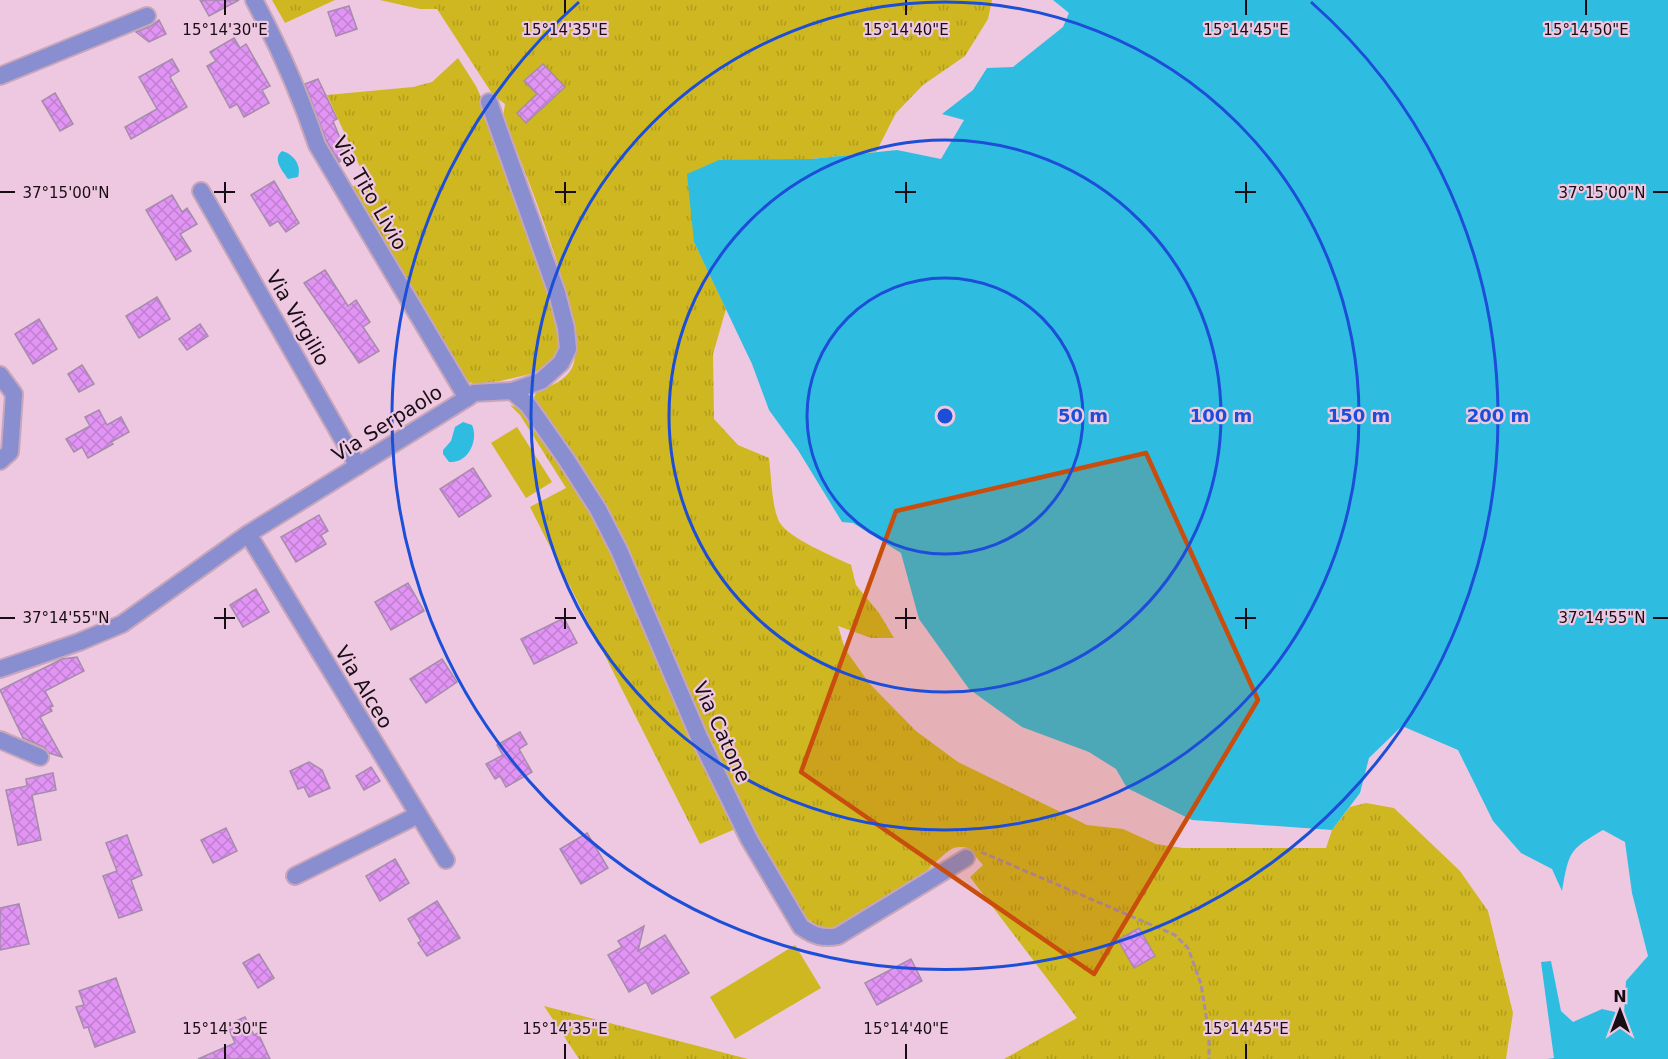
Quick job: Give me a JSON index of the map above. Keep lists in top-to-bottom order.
{
  "streets": {
    "street": [
      "Via Tito Livio",
      "Via Virgilio",
      "Via Serpaolo",
      "Via Alceo",
      "Via Catone"
    ]
  },
  "crossings": [
    ["Via Tito Livio", "Via Serpaolo"],
    ["Via Virgilio", "Via Serpaolo"],
    ["Via Serpaolo", "Via Alceo"],
    ["Via Serpaolo", "Via Catone"]
  ],
  "north": "top",
  "coordinates": [
    "15°14'30\"E",
    "15°14'35\"E",
    "15°14'40\"E",
    "15°14'45\"E",
    "15°14'50\"E",
    "37°15'00\"N",
    "37°14'55\"N"
  ],
  "rings": [
    "50 m",
    "100 m",
    "150 m",
    "200 m"
  ]
}
